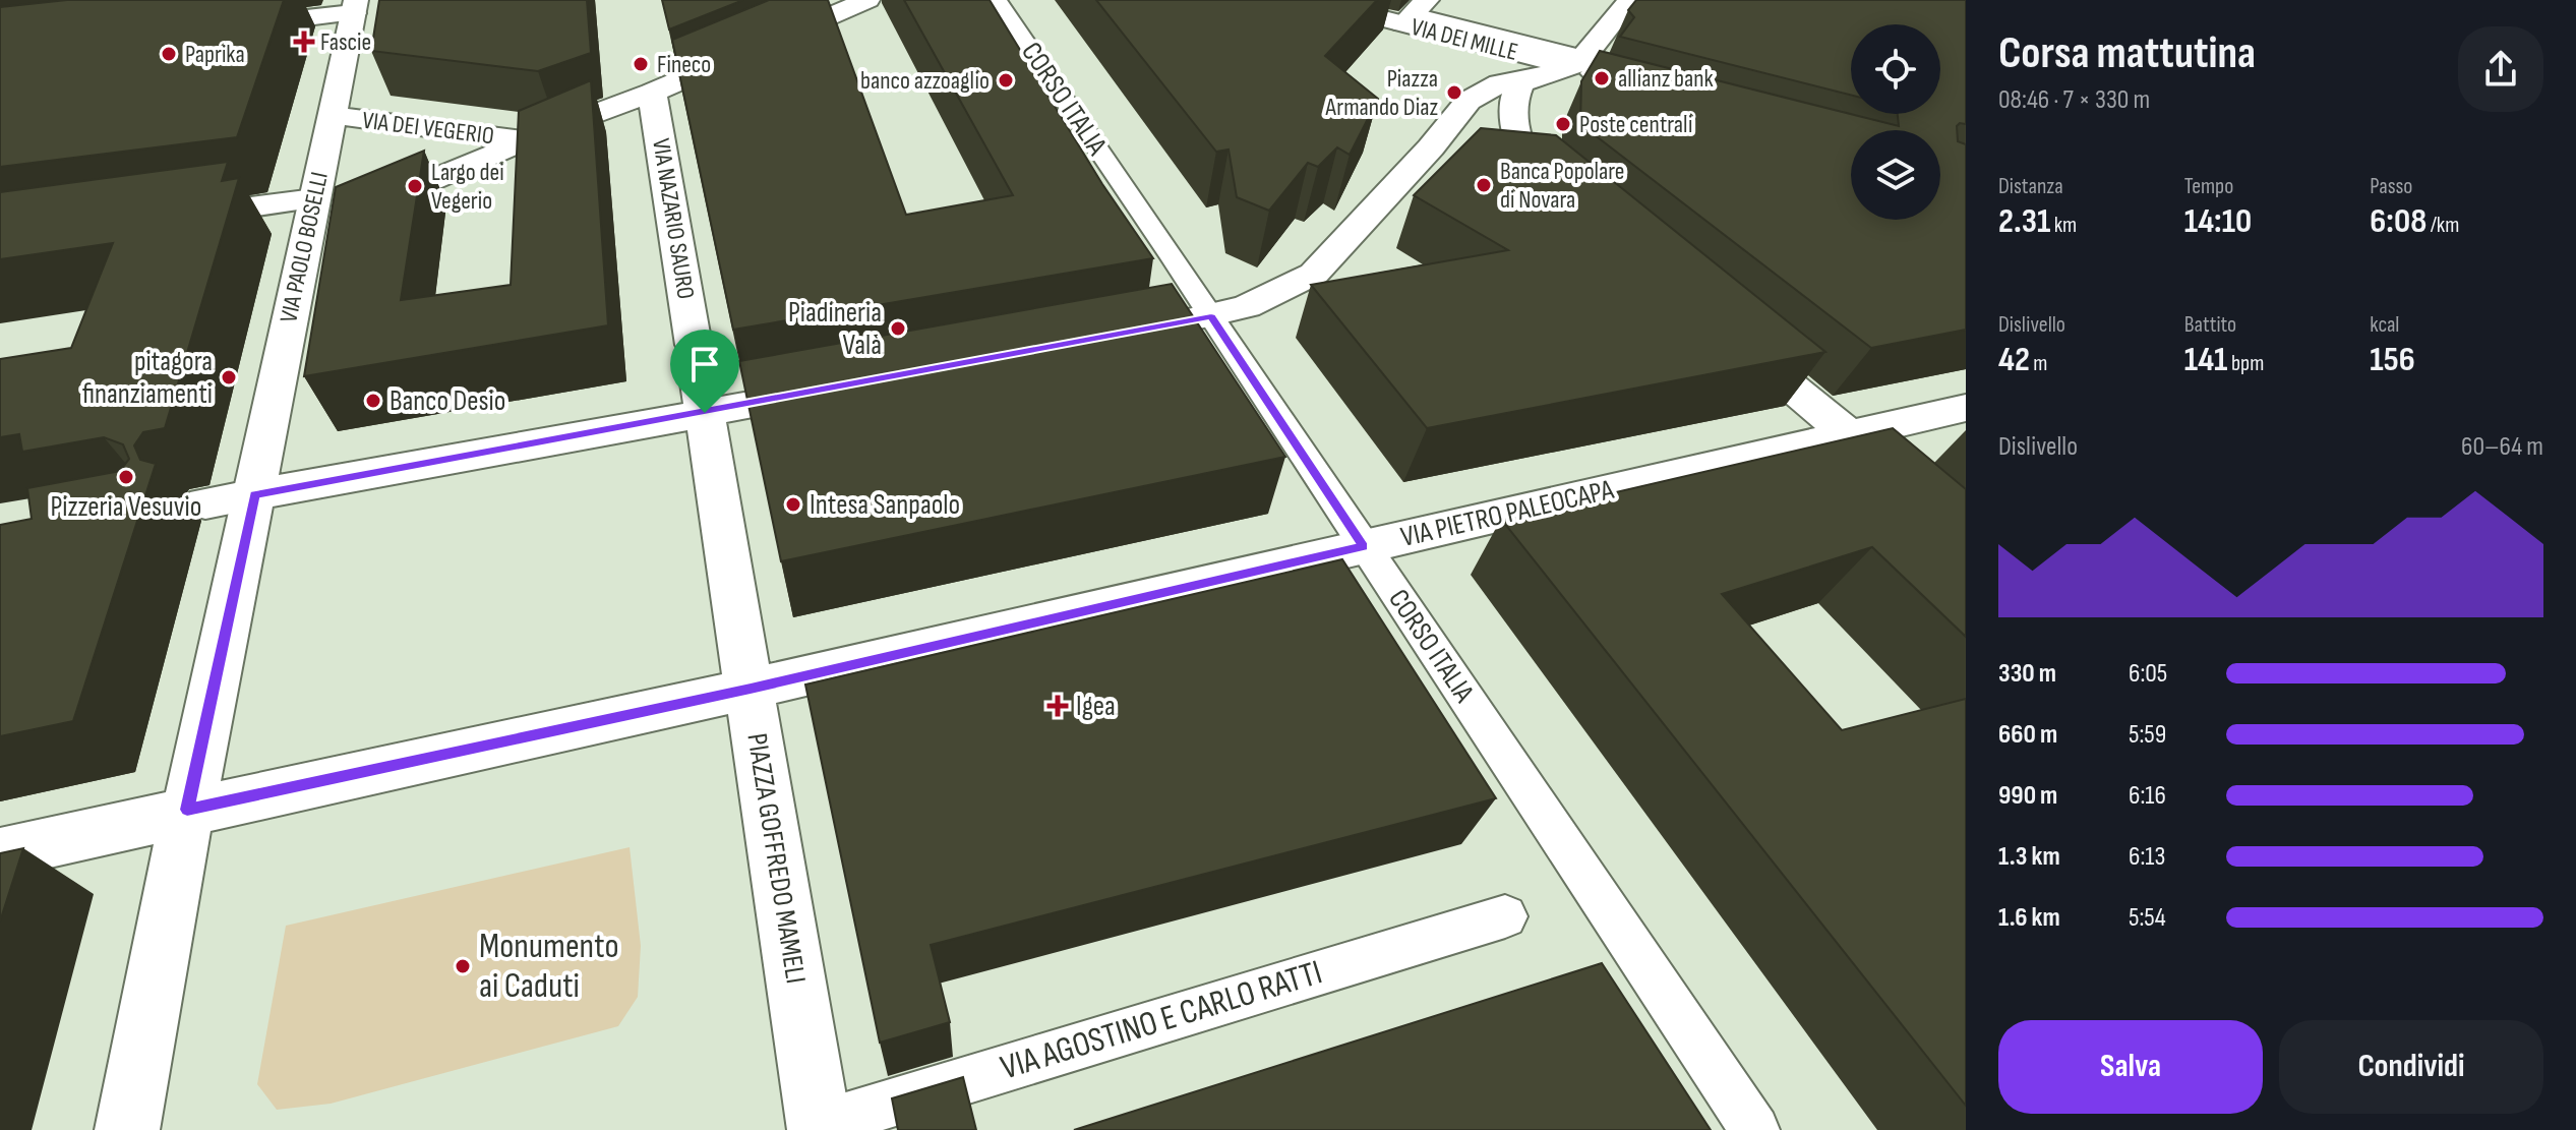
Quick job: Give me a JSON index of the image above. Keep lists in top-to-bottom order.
{
  "streets": {
    "street": [
      "VIA DEI MILLE",
      "CORSO ITALIA",
      "VIA DEI VEGERIO",
      "VIA NAZARIO SAURO",
      "VIA PAOLO BOSELLI",
      "VIA PIETRO PALEOCAPA",
      "PIAZZA GOFFREDO MAMELI",
      "VIA AGOSTINO E CARLO RATTI"
    ]
  },
  "crossings": [
    ["CORSO ITALIA", "VIA PIETRO PALEOCAPA"],
    ["VIA DEI VEGERIO", "VIA NAZARIO SAURO"],
    ["VIA DEI VEGERIO", "VIA PAOLO BOSELLI"],
    ["VIA NAZARIO SAURO", "PIAZZA GOFFREDO MAMELI"],
    ["VIA PIETRO PALEOCAPA", "PIAZZA GOFFREDO MAMELI"],
    ["PIAZZA GOFFREDO MAMELI", "VIA AGOSTINO E CARLO RATTI"]
  ],
  "places": {
    "health": ["Fascie", "Igea"],
    "other": [
      "Paprika",
      "Fineco",
      "allianz bank",
      "banco azzoaglio",
      "Piazza Armando Diaz",
      "Poste centrali",
      "Banca Popolare di Novara",
      "Largo dei Vegerio",
      "Piadineria Valà",
      "pitagora finanziamenti",
      "Banco Desio",
      "Pizzeria Vesuvio",
      "Intesa Sanpaolo",
      "Monumento ai Caduti"
    ]
  },
  "page": {
    "heading": ["Corsa mattutina", "08:46 · 7 × 330 m"],
    "stats": [
      ["Distanza", "2.31 km"],
      ["Tempo", "14:10"],
      ["Passo", "6:08 /km"],
      ["Dislivello", "42 m"],
      ["Battito", "141 bpm"],
      ["kcal", "156"]
    ],
    "chart": ["Dislivello", "60–64 m"],
    "list": [
      {
        "name": "330 m",
        "note": "6:05"
      },
      {
        "name": "660 m",
        "note": "5:59"
      },
      {
        "name": "990 m",
        "note": "6:16"
      },
      {
        "name": "1.3 km",
        "note": "6:13"
      },
      {
        "name": "1.6 km",
        "note": "5:54"
      }
    ],
    "buttons": ["Salva", "Condividi"]
  }
}
